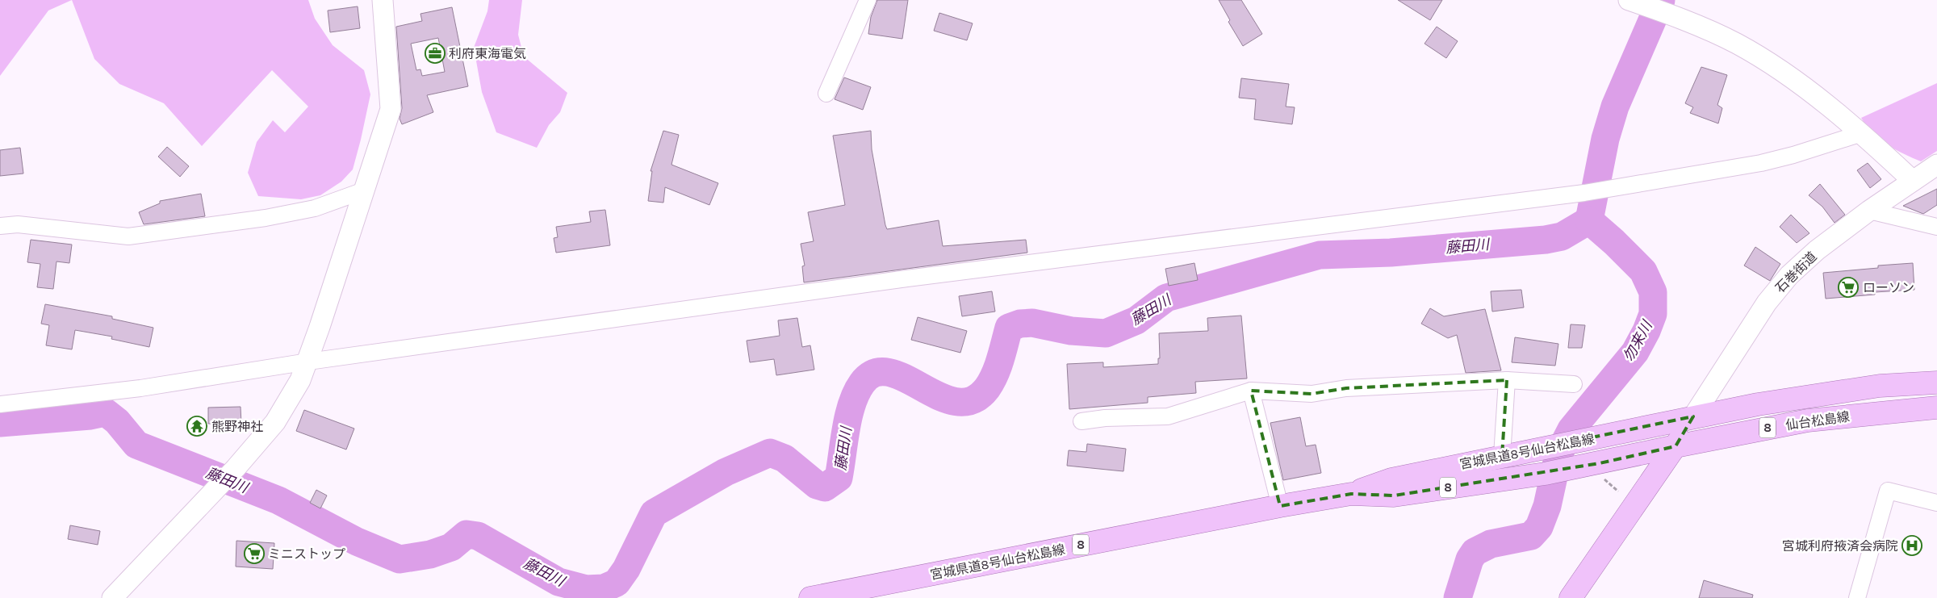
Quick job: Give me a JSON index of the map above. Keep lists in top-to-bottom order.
{
  "streets": {
    "main road": ["仙台松島線", "8", "宮城県道8号仙台松島線"],
    "street": ["石巻街道"]
  },
  "crossings": [
    ["石巻街道", "仙台松島線"],
    ["仙台松島線", "宮城県道8号仙台松島線"]
  ],
  "water": ["藤田川", "勿来川"],
  "places": {
    "office": ["利府東海電気"],
    "supermarket": ["ローソン", "ミニストップ"],
    "temple": ["熊野神社"],
    "hospital": ["宮城利府掖済会病院"]
  }
}
